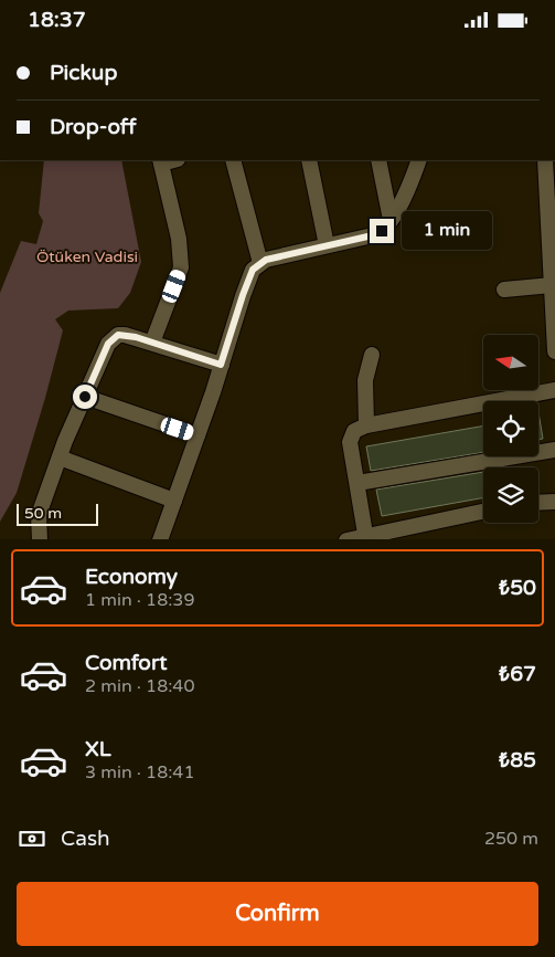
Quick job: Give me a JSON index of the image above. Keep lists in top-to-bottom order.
{
  "parks": ["Ötüken Vadisi"],
  "scale_bar": "50 m",
  "north": "left",
  "page": {
    "status": "18:37",
    "banner": ["Pickup", "Drop-off"],
    "bubble": "1 min",
    "scale": "50 m",
    "list": [
      {
        "name": "Economy",
        "note": "1 min · 18:39",
        "value": "₺50"
      },
      {
        "name": "Comfort",
        "note": "2 min · 18:40",
        "value": "₺67"
      },
      {
        "name": "XL",
        "note": "3 min · 18:41",
        "value": "₺85"
      }
    ],
    "pay": ["Cash", "250 m"],
    "buttons": "Confirm"
  }
}
